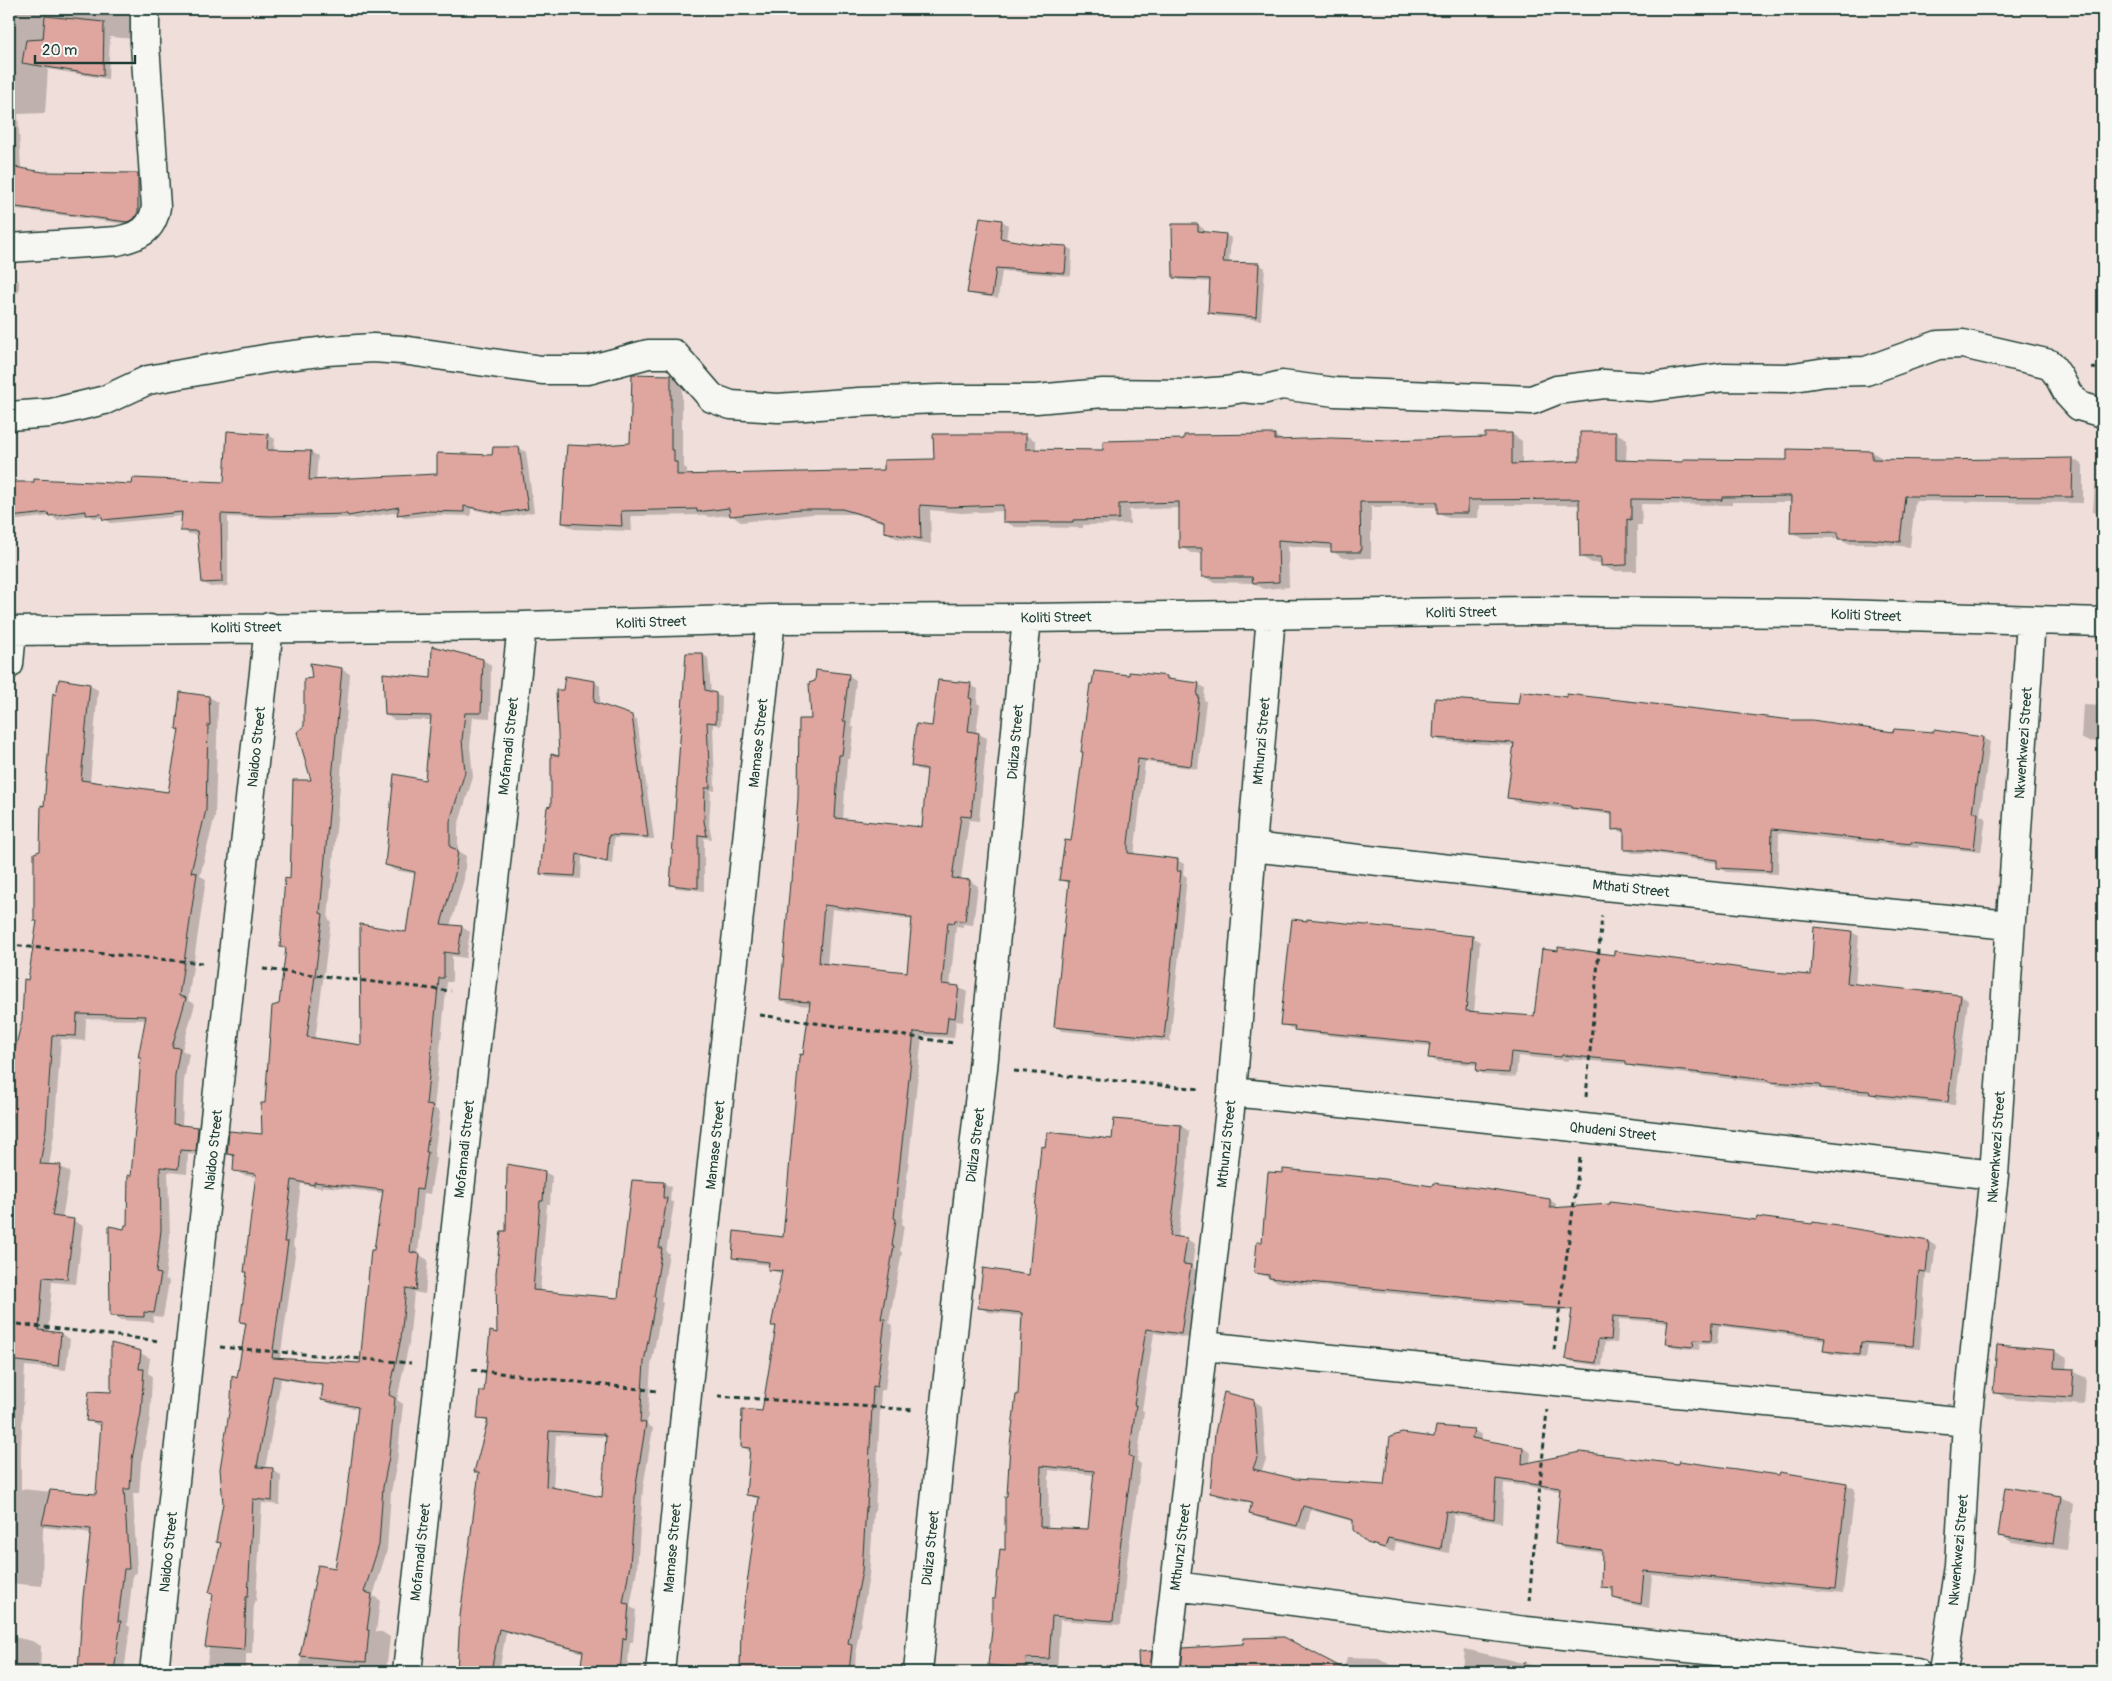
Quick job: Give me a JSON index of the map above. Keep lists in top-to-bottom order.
{
  "streets": {
    "street": [
      "Koliti Street",
      "Mthunzi Street",
      "Didiza Street",
      "Mamase Street",
      "Nkwenkwezi Street",
      "Mofamadi Street",
      "Naidoo Street",
      "Mthati Street",
      "Qhudeni Street"
    ]
  },
  "crossings": [
    ["Koliti Street", "Mthunzi Street"],
    ["Koliti Street", "Didiza Street"],
    ["Koliti Street", "Mamase Street"],
    ["Koliti Street", "Nkwenkwezi Street"],
    ["Koliti Street", "Mofamadi Street"],
    ["Koliti Street", "Naidoo Street"],
    ["Mthunzi Street", "Mthati Street"],
    ["Mthunzi Street", "Qhudeni Street"],
    ["Nkwenkwezi Street", "Mthati Street"],
    ["Nkwenkwezi Street", "Qhudeni Street"]
  ],
  "scale_bar": "20 m"
}
